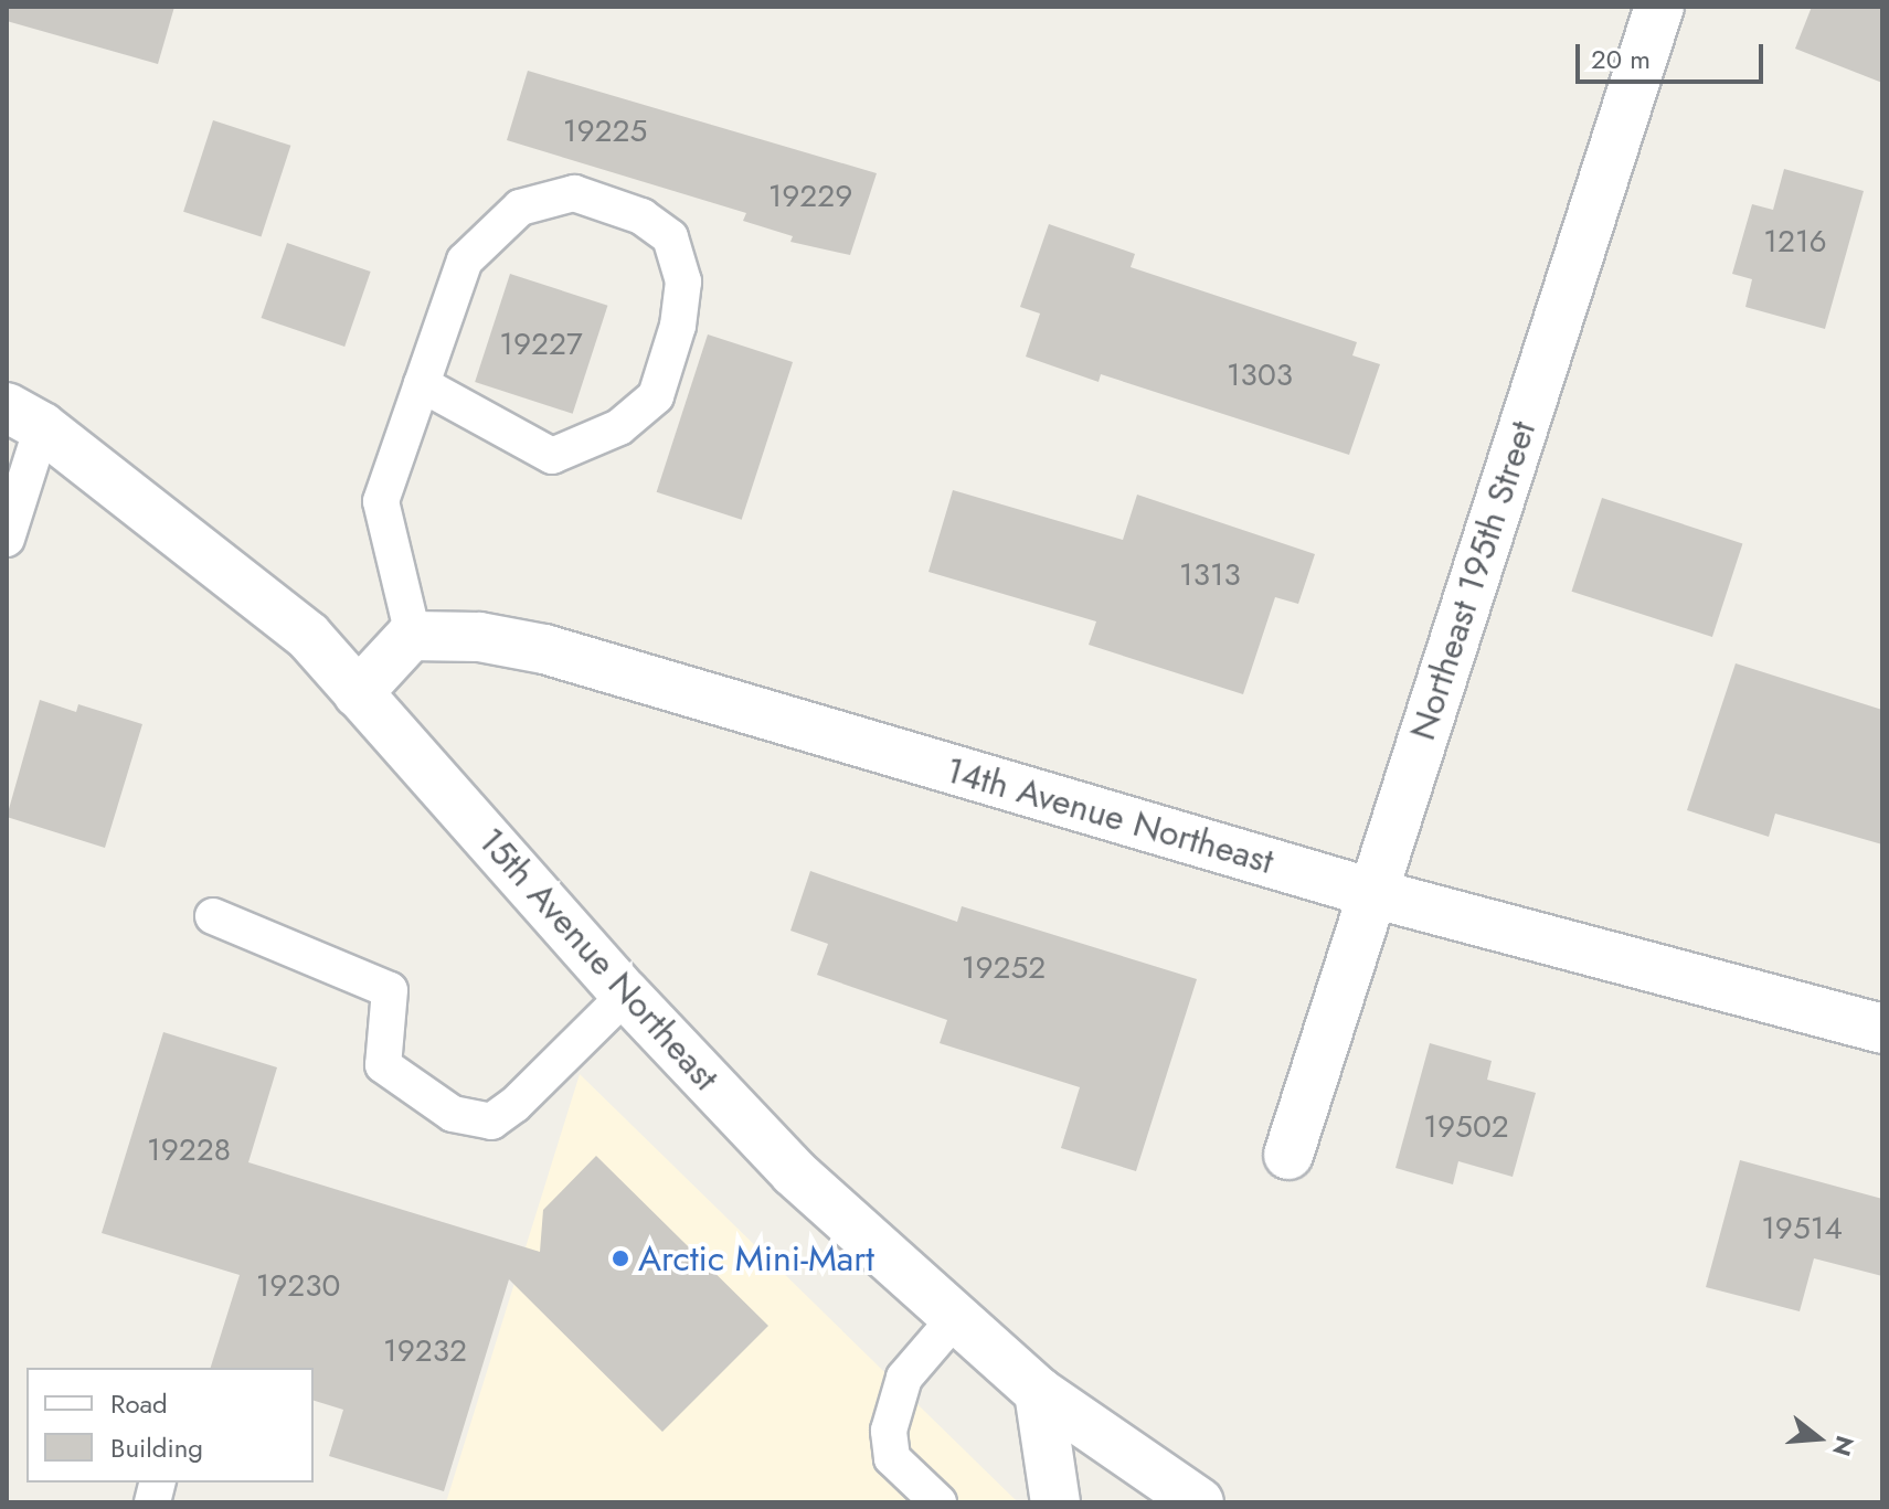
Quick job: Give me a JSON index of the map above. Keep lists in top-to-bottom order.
{
  "streets": {
    "street": ["Northeast 195th Street", "14th Avenue Northeast", "15th Avenue Northeast"]
  },
  "crossings": [
    ["Northeast 195th Street", "14th Avenue Northeast"]
  ],
  "places": ["Arctic Mini-Mart"],
  "house_numbers": [
    "19225",
    "19229",
    "1216",
    "19227",
    "1303",
    "1313",
    "19252",
    "19502",
    "19228",
    "19514",
    "19230",
    "19232"
  ],
  "legend": ["Road", "Building"],
  "scale_bar": "20 m",
  "north": "right"
}
